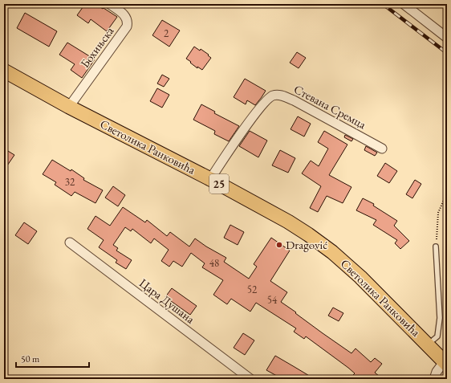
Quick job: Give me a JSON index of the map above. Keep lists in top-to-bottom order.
{
  "streets": {
    "main road": ["Светолика Ранковића", "25"],
    "street": ["Бохињска", "Стевана Сремца", "Цара Душана"]
  },
  "crossings": [
    ["Бохињска", "Светолика Ранковића"],
    ["Стевана Сремца", "Светолика Ранковића"]
  ],
  "places": ["Dragović"],
  "house_numbers": [
    "2",
    "32",
    "48",
    "52",
    "54"
  ],
  "scale_bar": "50 m"
}
